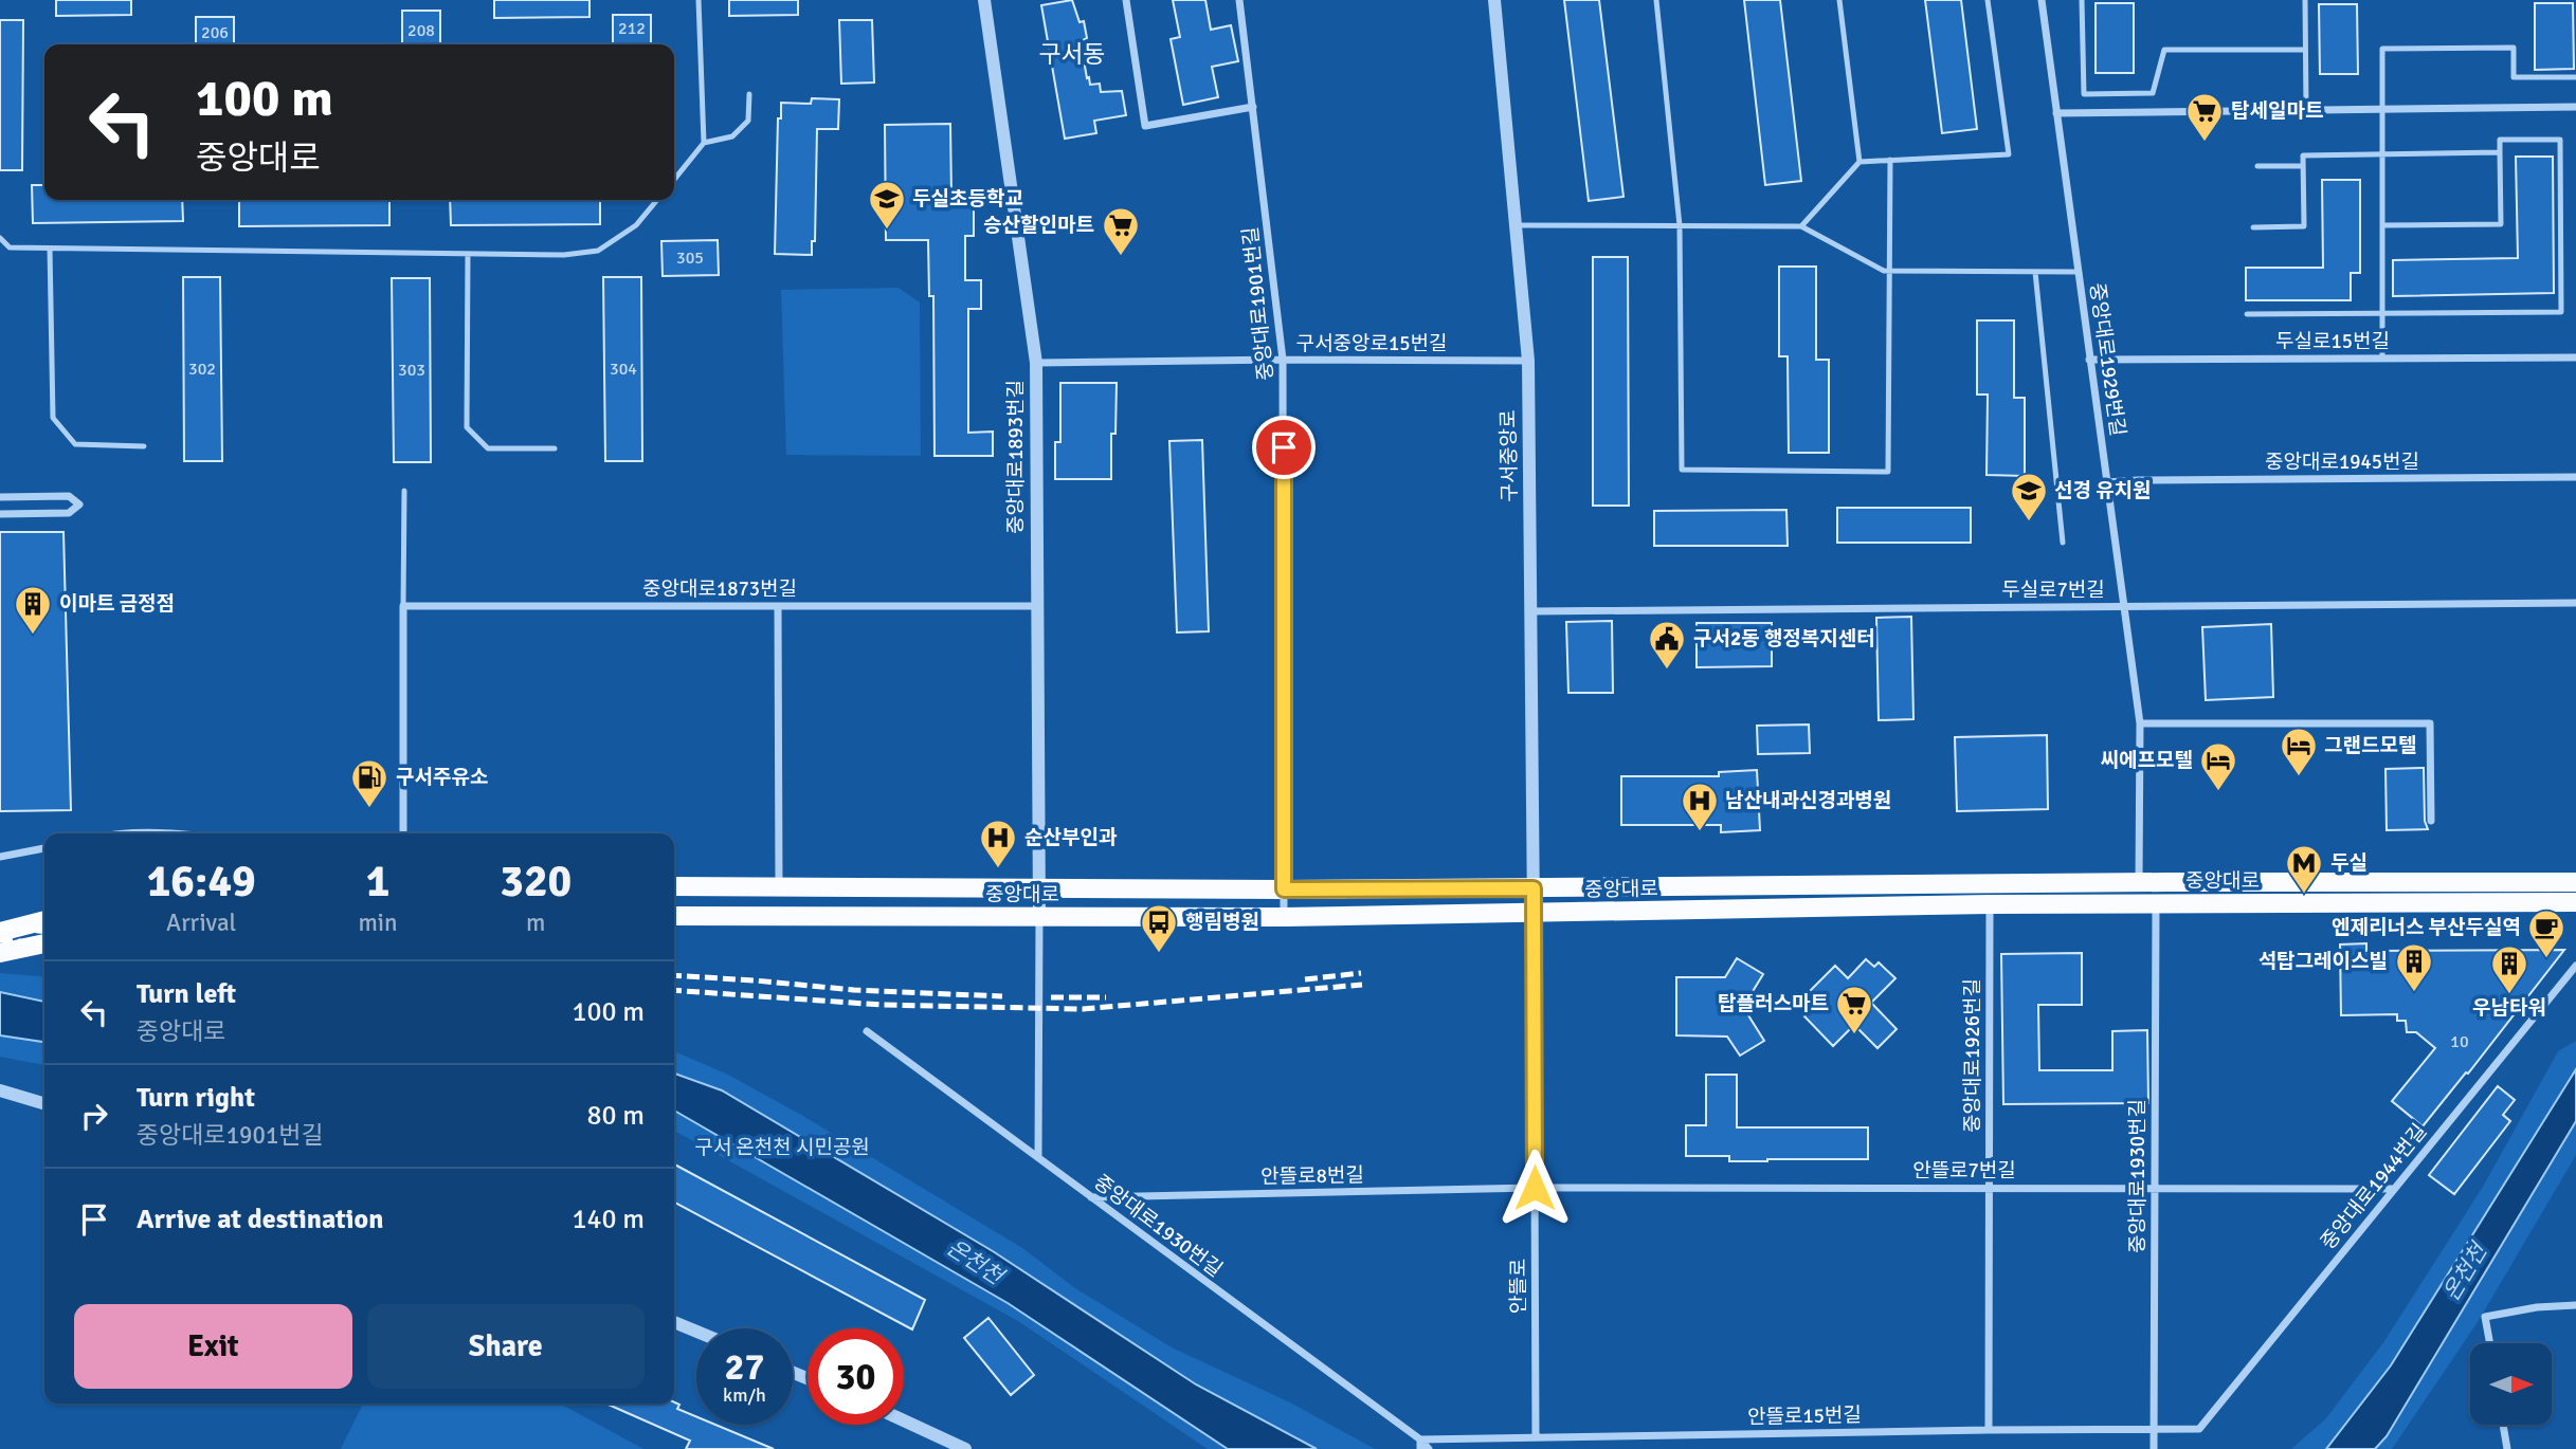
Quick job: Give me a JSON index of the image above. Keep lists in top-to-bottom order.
{
  "streets": {
    "main road": ["중앙대로"],
    "street": [
      "중앙대로1901번길",
      "두실로15번길",
      "구서중앙로15번길",
      "중앙대로1929번길",
      "구서중앙로",
      "중앙대로1893번길",
      "중앙대로1945번길",
      "중앙대로1873번길",
      "두실로7번길",
      "중앙대로1926번길",
      "안뜰로7번길",
      "안뜰로8번길",
      "중앙대로1930번길",
      "중앙대로1944번길",
      "안뜰로",
      "안뜰로15번길"
    ]
  },
  "crossings": [
    ["중앙대로1901번길", "구서중앙로15번길"],
    ["중앙대로1901번길", "중앙대로"],
    ["두실로15번길", "중앙대로1929번길"],
    ["구서중앙로15번길", "구서중앙로"],
    ["구서중앙로15번길", "중앙대로1893번길"],
    ["중앙대로1929번길", "중앙대로1945번길"],
    ["중앙대로1929번길", "두실로7번길"],
    ["중앙대로1929번길", "중앙대로"],
    ["구서중앙로", "두실로7번길"],
    ["구서중앙로", "중앙대로"],
    ["구서중앙로", "안뜰로"],
    ["중앙대로1893번길", "중앙대로1873번길"],
    ["중앙대로1893번길", "중앙대로"],
    ["중앙대로", "중앙대로1926번길"],
    ["중앙대로", "중앙대로1930번길"],
    ["중앙대로", "안뜰로"],
    ["중앙대로1926번길", "안뜰로7번길"],
    ["중앙대로1926번길", "안뜰로15번길"],
    ["안뜰로7번길", "안뜰로8번길"],
    ["안뜰로7번길", "중앙대로1930번길"],
    ["안뜰로7번길", "중앙대로1944번길"],
    ["안뜰로7번길", "안뜰로"],
    ["안뜰로8번길", "중앙대로1930번길"],
    ["안뜰로8번길", "안뜰로"],
    ["중앙대로1930번길", "안뜰로15번길"],
    ["중앙대로1944번길", "안뜰로15번길"],
    ["안뜰로", "안뜰로15번길"]
  ],
  "districts": ["구서동"],
  "water": ["온천천"],
  "parks": ["구서 온천천 시민공원"],
  "places": {
    "supermarket": ["탑세일마트", "승산할인마트", "탑플러스마트"],
    "school or university": ["두실초등학교", "선경 유치원"],
    "building": ["이마트 금정점", "석탑그레이스빌", "우남타워"],
    "public building": ["구서2동 행정복지센터"],
    "hotel": ["그랜드모텔", "씨에프모텔"],
    "fuel station": ["구서주유소"],
    "hospital": ["남산내과신경과병원", "순산부인과"],
    "metro station": ["두실"],
    "bus stop": ["행림병원"],
    "cafe": ["엔제리너스 부산두실역"]
  },
  "house_numbers": [
    "212",
    "208",
    "206",
    "305",
    "302",
    "304",
    "303",
    "10"
  ],
  "north": "right",
  "page": {
    "turn": ["100 m", "중앙대로"],
    "eta": [
      "16:49",
      "Arrival",
      "1",
      "min",
      "320",
      "m"
    ],
    "list": [
      {
        "name": "Turn left",
        "note": "중앙대로",
        "value": "100 m"
      },
      {
        "name": "Turn right",
        "note": "중앙대로1901번길",
        "value": "80 m"
      },
      {
        "name": "Arrive at destination",
        "value": "140 m"
      }
    ],
    "buttons": ["Exit", "Share"],
    "speed": "27 km/h",
    "limit": "30"
  }
}
